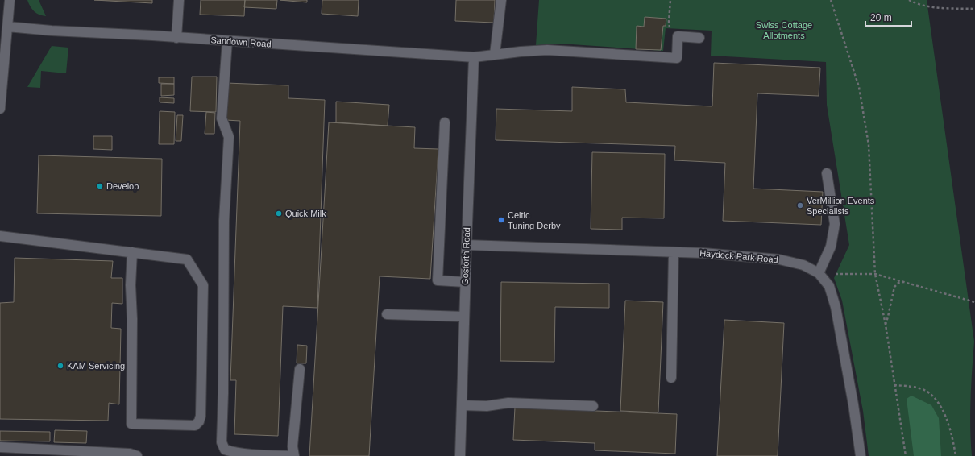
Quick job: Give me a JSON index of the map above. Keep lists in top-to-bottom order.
{
  "streets": {
    "street": ["Sandown Road", "Gosforth Road", "Haydock Park Road"]
  },
  "crossings": [
    ["Sandown Road", "Gosforth Road"],
    ["Gosforth Road", "Haydock Park Road"]
  ],
  "parks": ["Swiss Cottage Allotments"],
  "places": [
    "Develop",
    "VerMillion Events Specialists",
    "Quick Milk",
    "Celtic Tuning Derby",
    "KAM Servicing"
  ],
  "scale_bar": "20 m"
}
